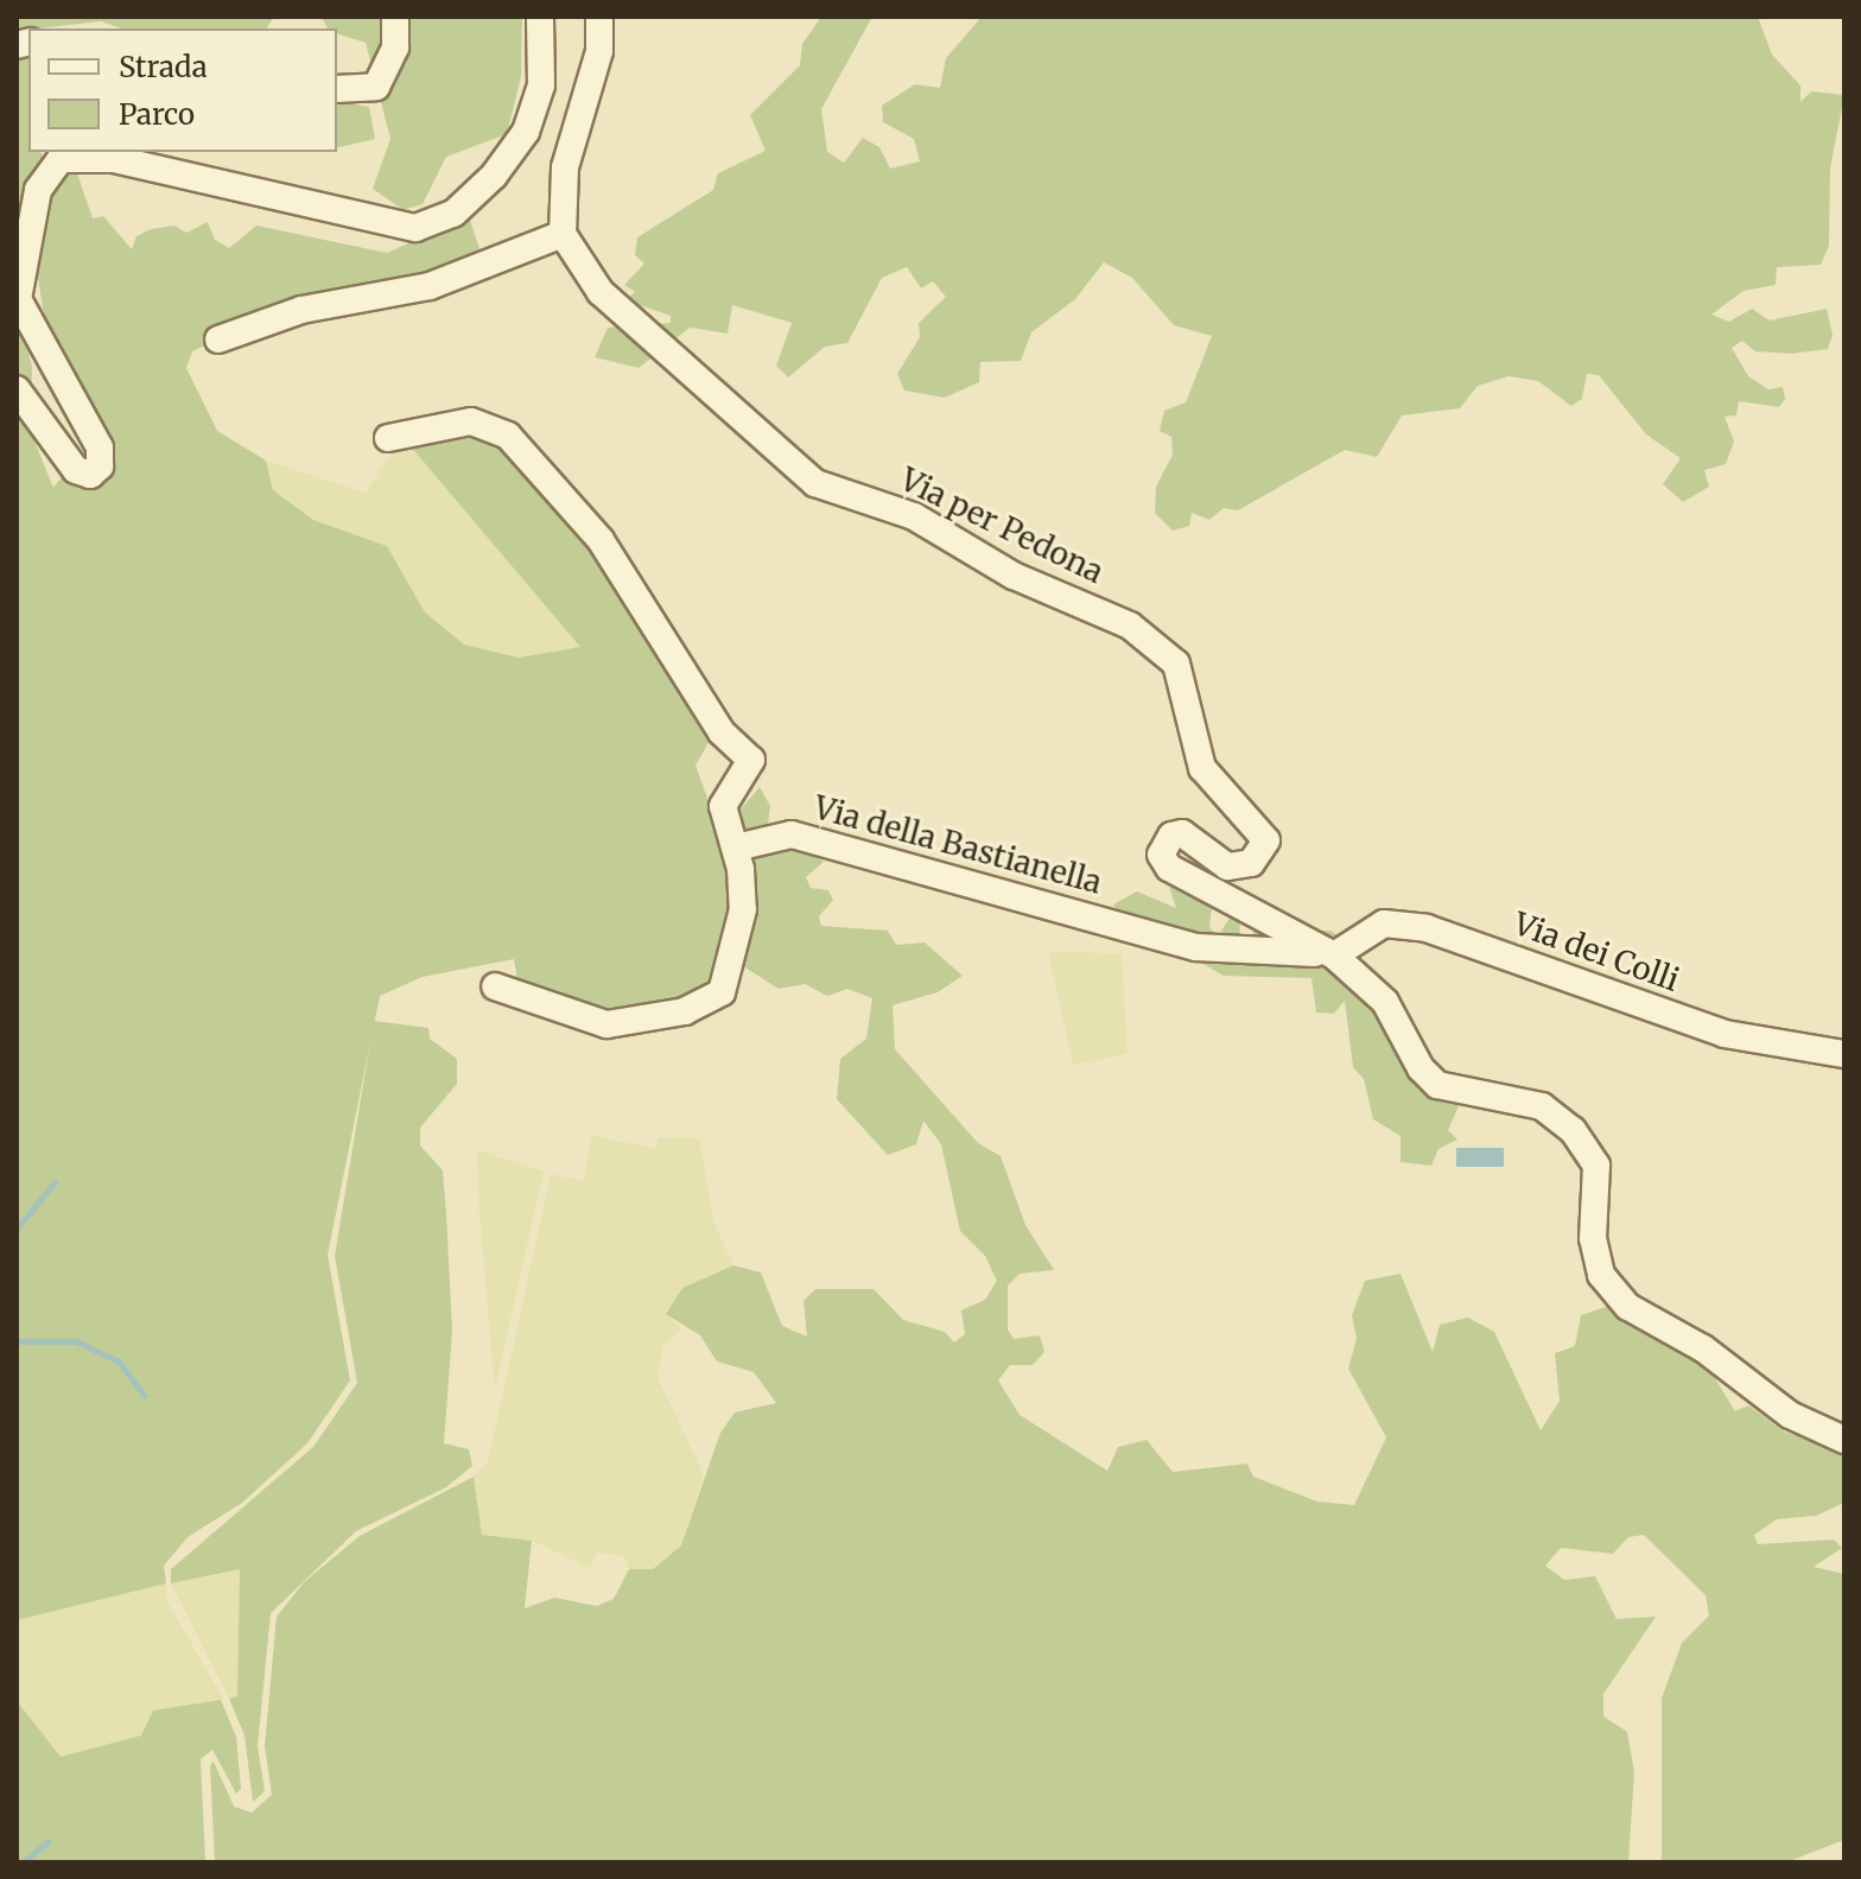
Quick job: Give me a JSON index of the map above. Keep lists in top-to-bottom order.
{
  "streets": {
    "street": ["Via per Pedona", "Via della Bastianella", "Via dei Colli"]
  },
  "crossings": [
    ["Via per Pedona", "Via della Bastianella"],
    ["Via per Pedona", "Via dei Colli"],
    ["Via della Bastianella", "Via dei Colli"]
  ],
  "legend": ["Strada", "Parco"]
}
